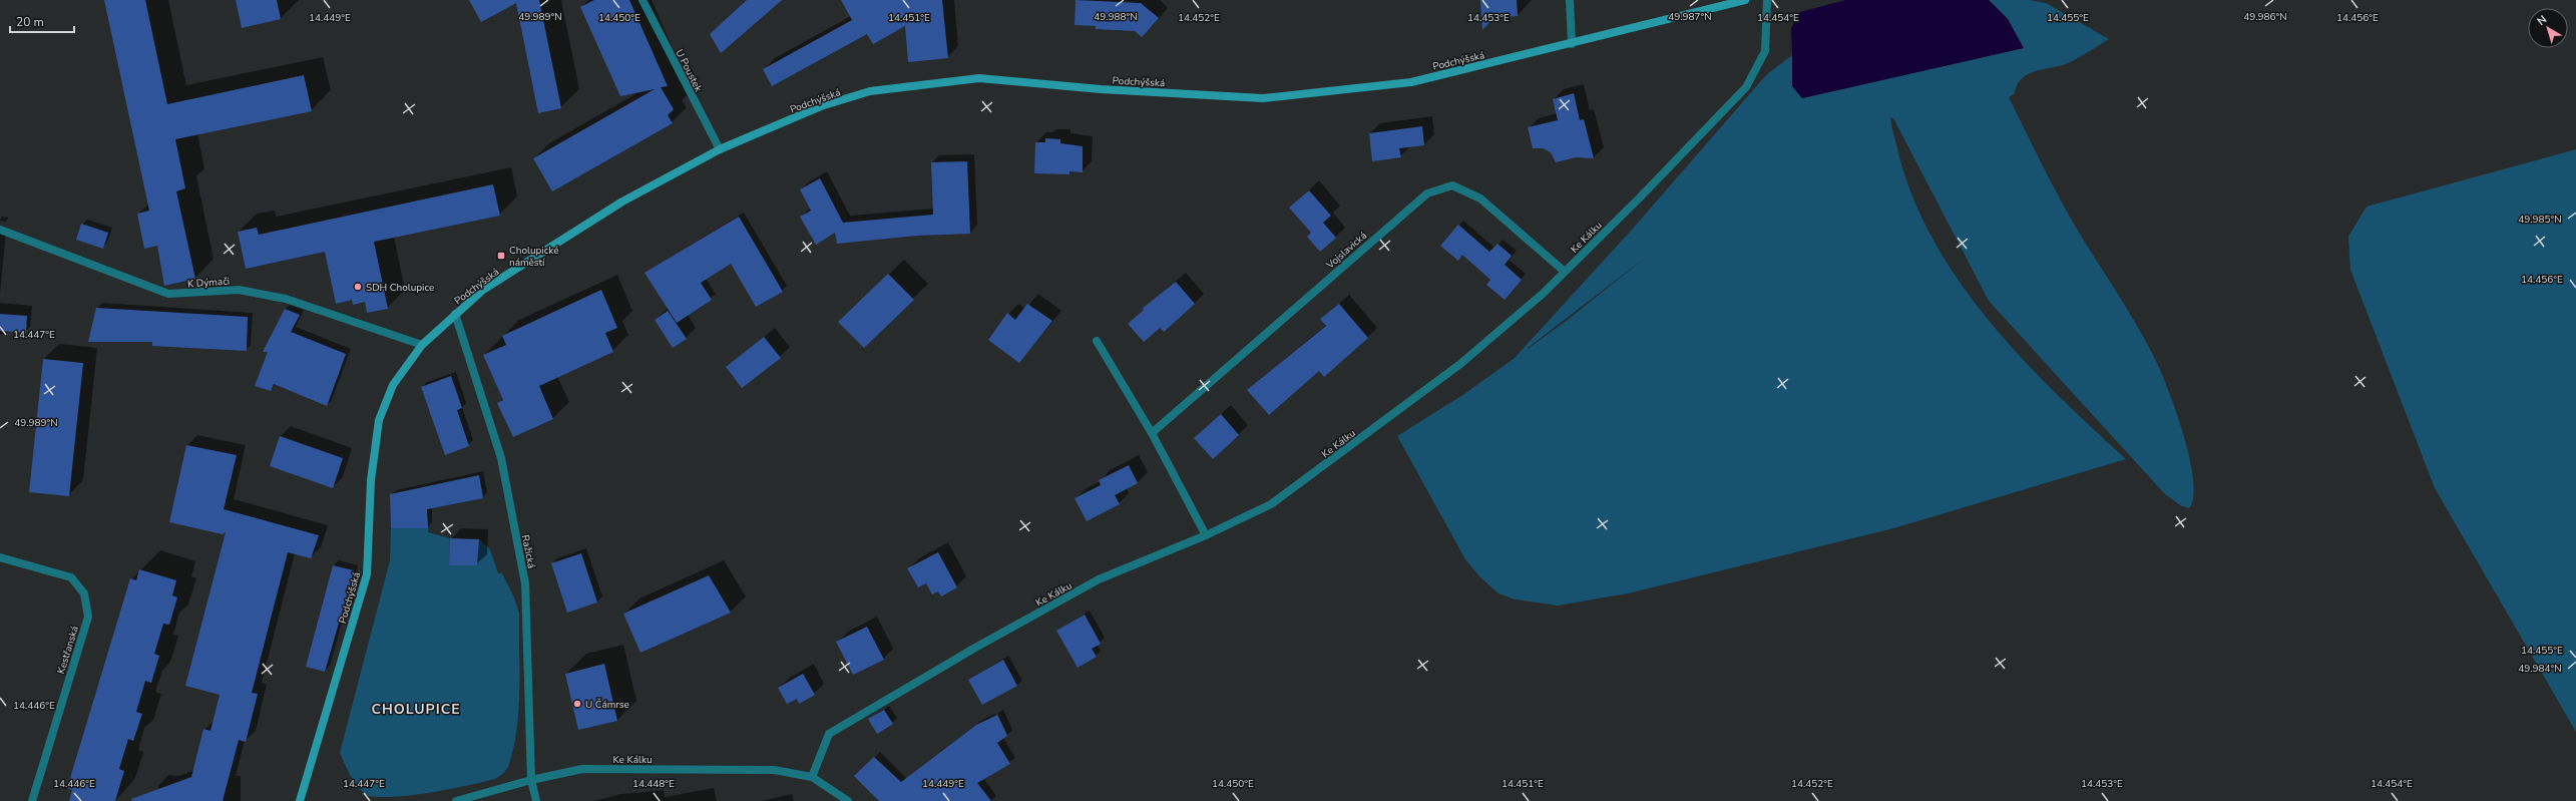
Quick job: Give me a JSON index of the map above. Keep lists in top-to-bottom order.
{
  "streets": {
    "street": [
      "Podchýšská",
      "U Poustek",
      "Ke Kálku",
      "Vojslavická",
      "K Dýmači",
      "Ražická",
      "Kestřanská"
    ]
  },
  "crossings": [
    ["Podchýšská", "U Poustek"],
    ["Podchýšská", "K Dýmači"],
    ["Podchýšská", "Ražická"],
    ["Ke Kálku", "Vojslavická"],
    ["Ke Kálku", "Ražická"]
  ],
  "districts": ["CHOLUPICE"],
  "places": {
    "transit": ["Cholupické náměstí"],
    "other": ["SDH Cholupice", "U Čámrse"]
  },
  "scale_bar": "20 m",
  "north": "top left",
  "coordinates": [
    "49.987°N",
    "49.989°N",
    "49.988°N",
    "49.986°N",
    "14.451°E",
    "14.455°E",
    "14.449°E",
    "14.450°E",
    "14.452°E",
    "14.453°E",
    "14.454°E",
    "14.456°E",
    "49.985°N",
    "14.447°E",
    "49.984°N",
    "14.446°E",
    "14.448°E"
  ]
}
